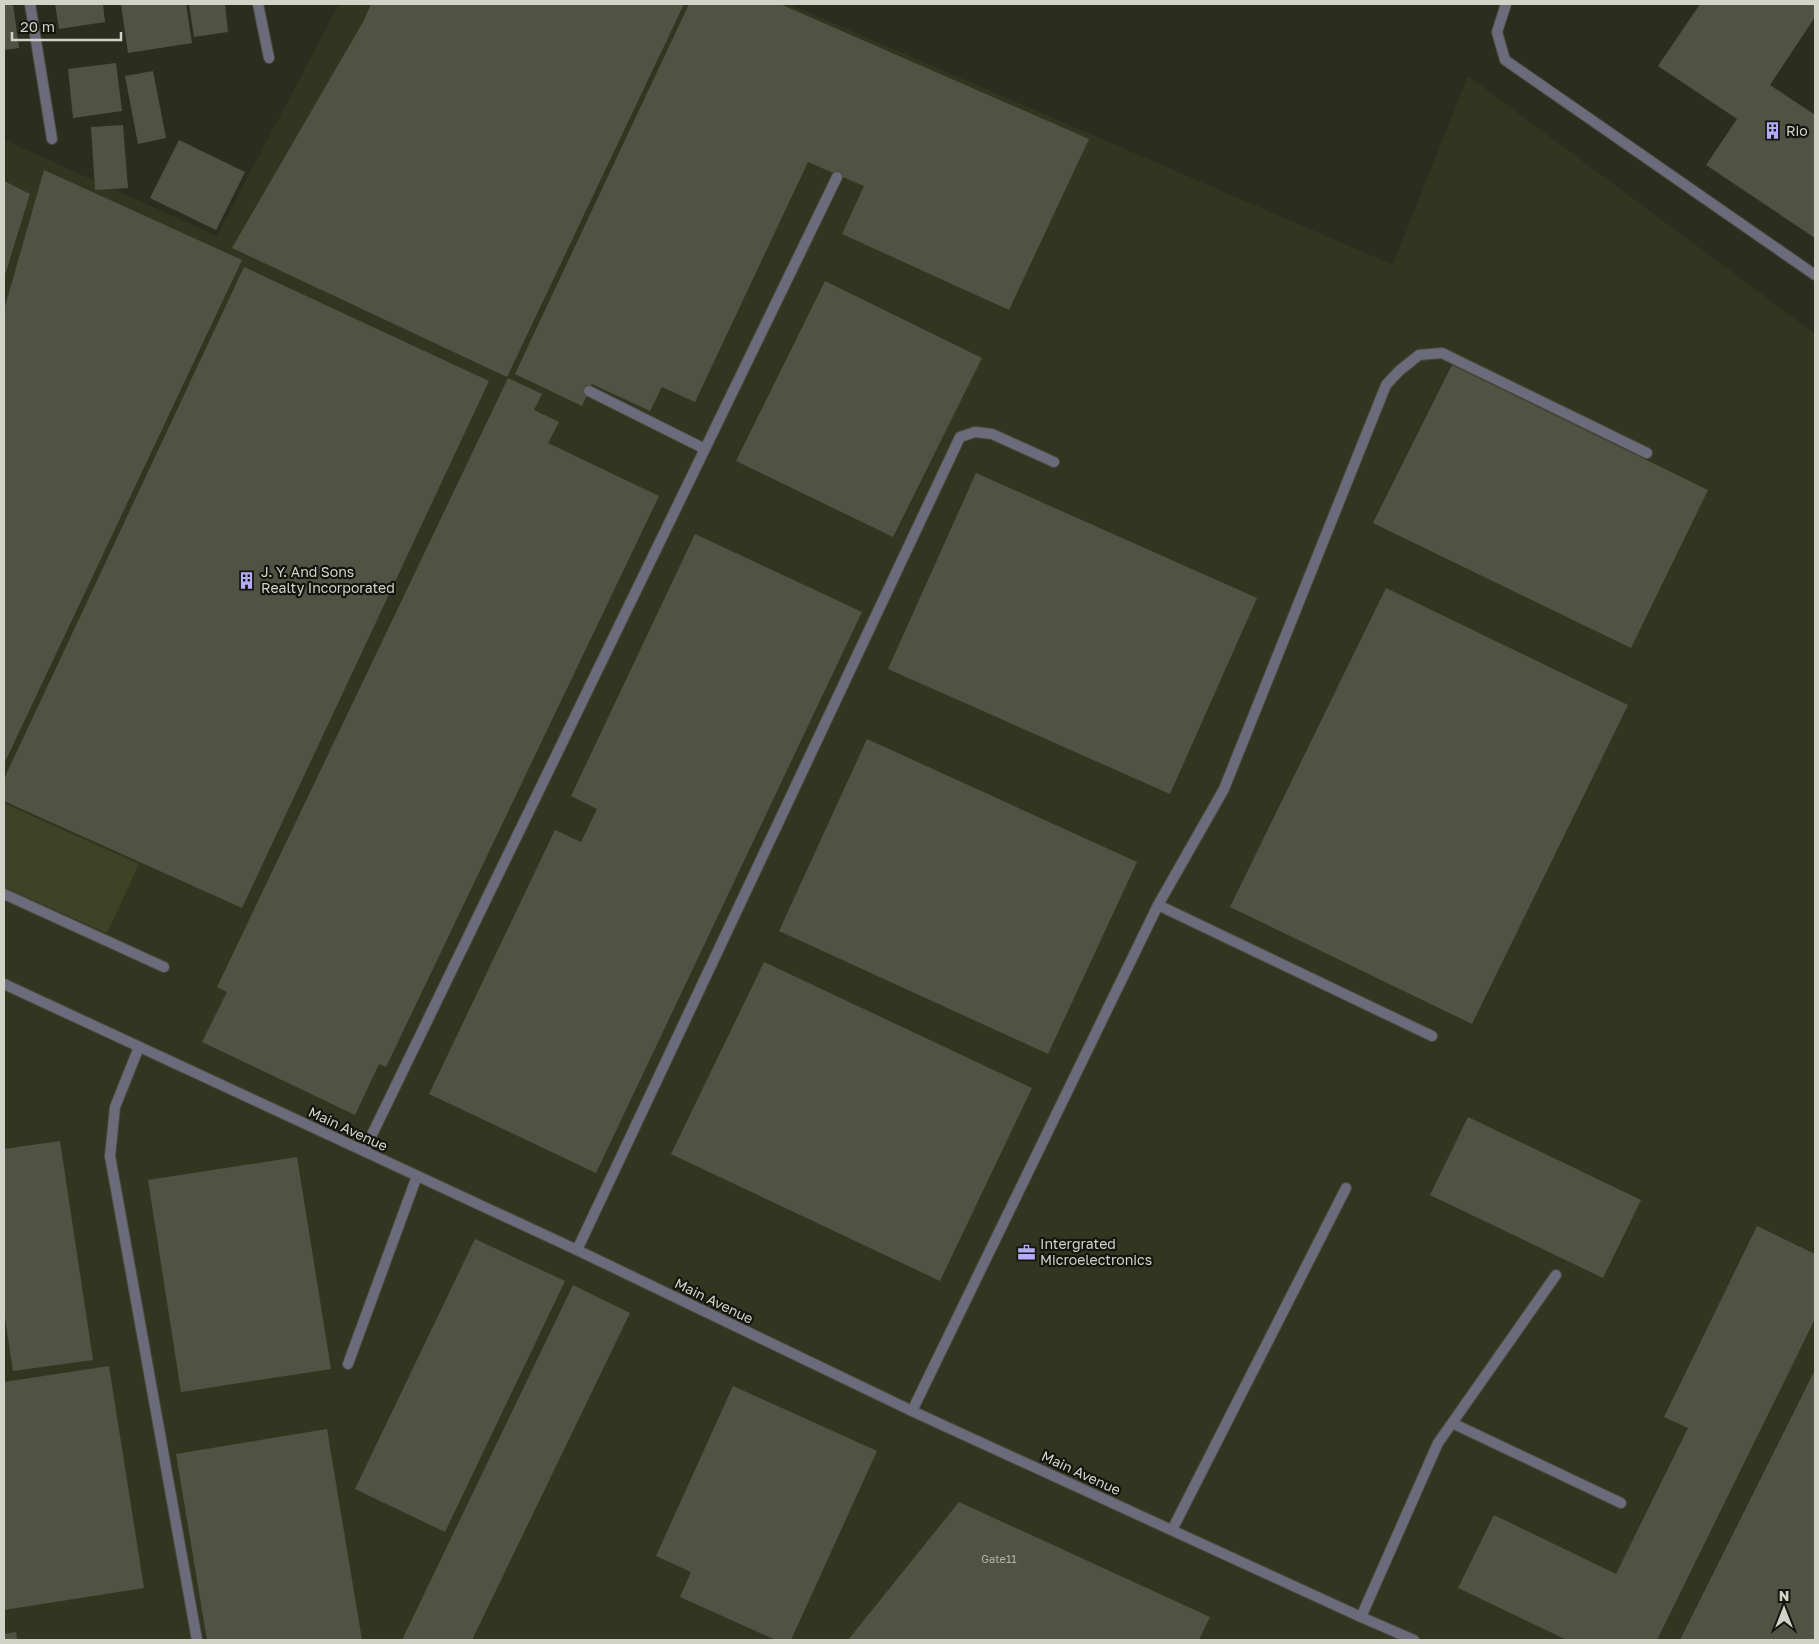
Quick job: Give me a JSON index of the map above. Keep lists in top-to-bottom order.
{
  "streets": {
    "street": ["Main Avenue"]
  },
  "places": {
    "building": ["Rio", "J. Y. And Sons Realty Incorporated"],
    "office": ["Intergrated Microelectronics"]
  },
  "house_numbers": ["Gate11"],
  "scale_bar": "20 m",
  "north": "top"
}
